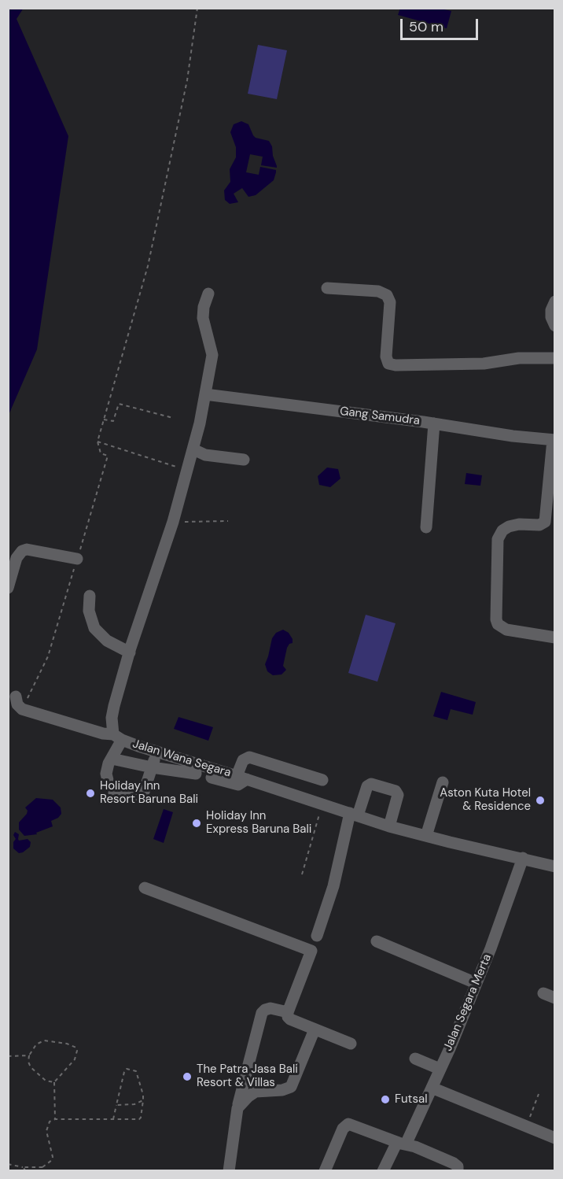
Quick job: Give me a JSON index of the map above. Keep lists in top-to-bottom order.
{
  "streets": {
    "street": ["Gang Samudra", "Jalan Wana Segara", "Jalan Segara Merta"]
  },
  "crossings": [
    ["Jalan Wana Segara", "Jalan Segara Merta"]
  ],
  "places": [
    "Holiday Inn Resort Baruna Bali",
    "Aston Kuta Hotel & Residence",
    "Holiday Inn Express Baruna Bali",
    "The Patra Jasa Bali Resort & Villas",
    "Futsal"
  ],
  "scale_bar": "50 m"
}
